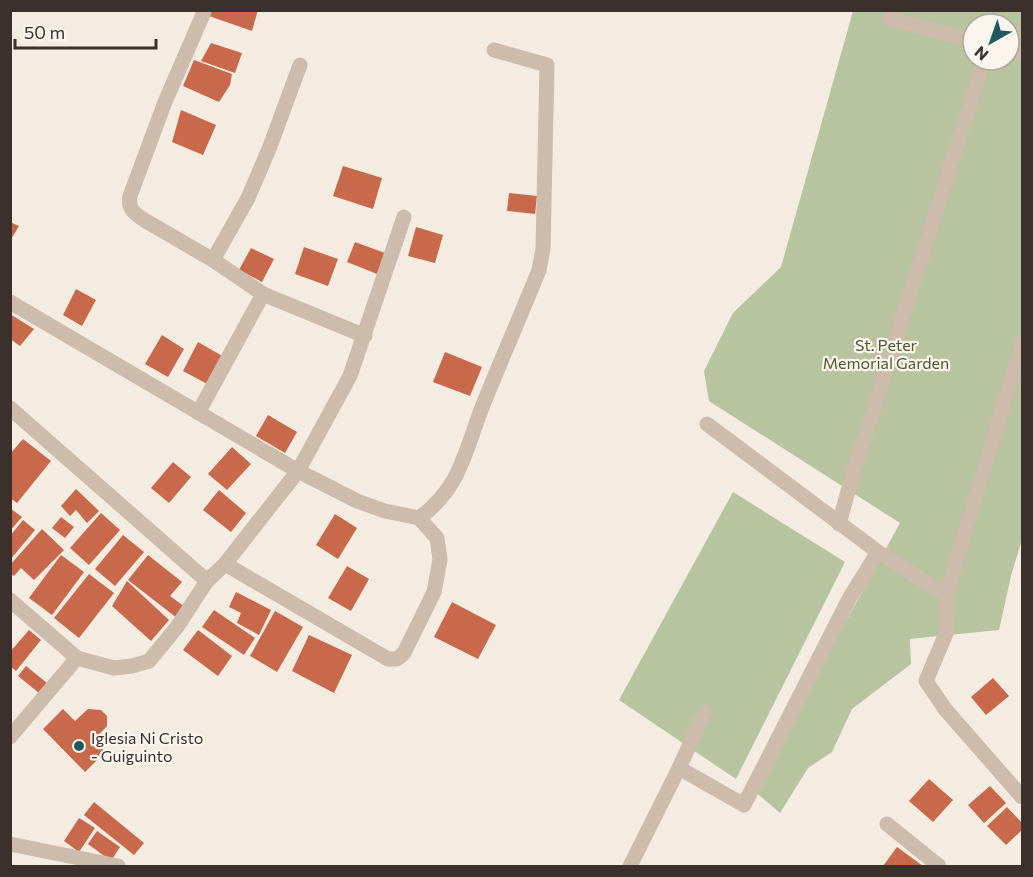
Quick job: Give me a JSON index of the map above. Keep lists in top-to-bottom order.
{
  "parks": ["St. Peter Memorial Garden"],
  "places": ["Iglesia Ni Cristo - Guiguinto"],
  "scale_bar": "50 m",
  "north": "bottom left"
}
